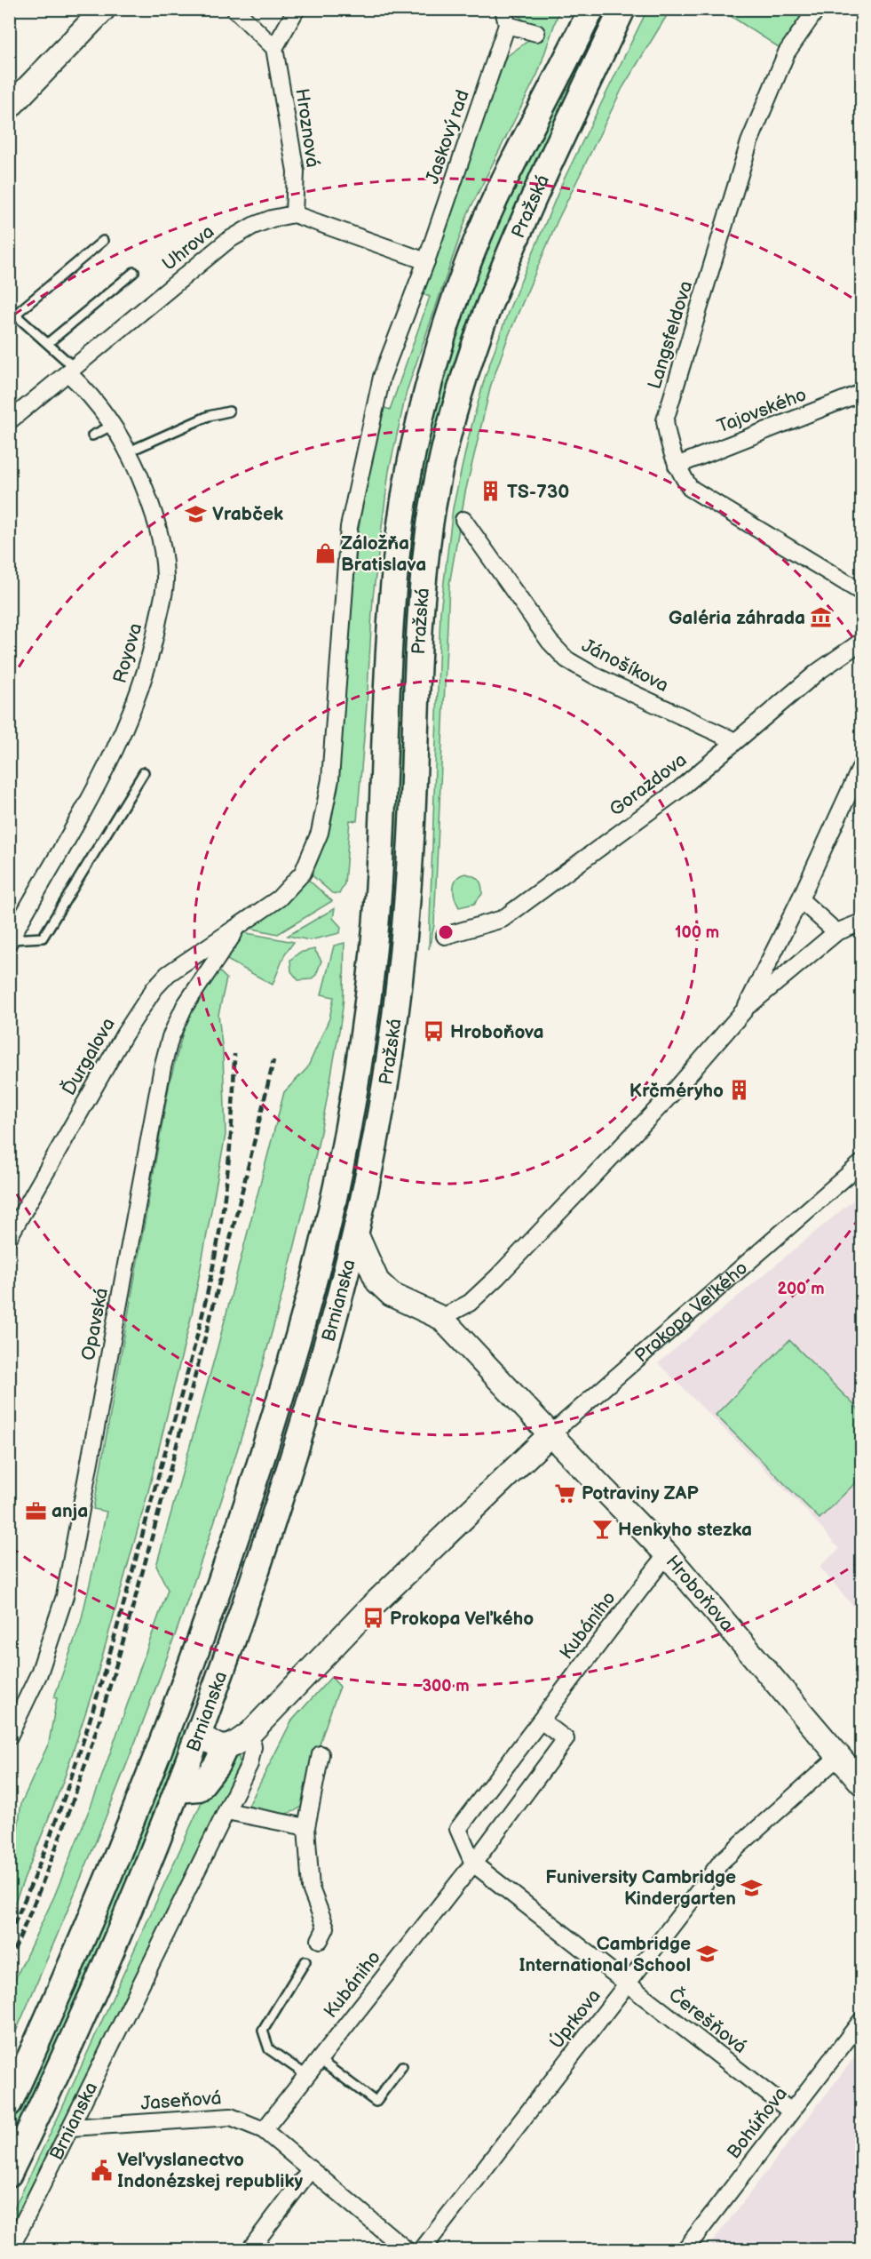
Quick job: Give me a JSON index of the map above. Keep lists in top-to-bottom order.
{
  "streets": {
    "main road": ["Pražská", "Brnianska"],
    "street": [
      "Hroznová",
      "Jaskový rad",
      "Uhrova",
      "Langsfeldova",
      "Tajovského",
      "Royova",
      "Jánošíkova",
      "Gorazdova",
      "Ďurgalova",
      "Prokopa Veľkého",
      "Opavská",
      "Hroboňova",
      "Kubániho",
      "Úprkova",
      "Čerešňová",
      "Jaseňová",
      "Bohúňova"
    ]
  },
  "crossings": [
    ["Hroznová", "Uhrova"],
    ["Pražská", "Brnianska"],
    ["Pražská", "Hroboňova"],
    ["Uhrova", "Royova"],
    ["Langsfeldova", "Tajovského"],
    ["Jánošíkova", "Gorazdova"],
    ["Ďurgalova", "Opavská"],
    ["Brnianska", "Prokopa Veľkého"],
    ["Brnianska", "Hroboňova"],
    ["Brnianska", "Jaseňová"],
    ["Prokopa Veľkého", "Hroboňova"],
    ["Hroboňova", "Kubániho"],
    ["Hroboňova", "Úprkova"],
    ["Kubániho", "Čerešňová"],
    ["Kubániho", "Jaseňová"],
    ["Úprkova", "Čerešňová"],
    ["Čerešňová", "Bohúňova"]
  ],
  "places": {
    "building": ["TS-730", "Krčméryho"],
    "school or university": ["Vrabček", "Funiversity Cambridge Kindergarten", "Cambridge International School"],
    "shop": ["Záložňa Bratislava"],
    "museum": ["Galéria záhrada"],
    "bus stop": ["Hroboňova", "Prokopa Veľkého"],
    "supermarket": ["Potraviny ZAP"],
    "office": ["anja"],
    "bar": ["Henkyho stezka"],
    "public building": ["Veľvyslanectvo Indonézskej republiky"]
  },
  "rings": ["100 m", "200 m", "300 m"]
}
